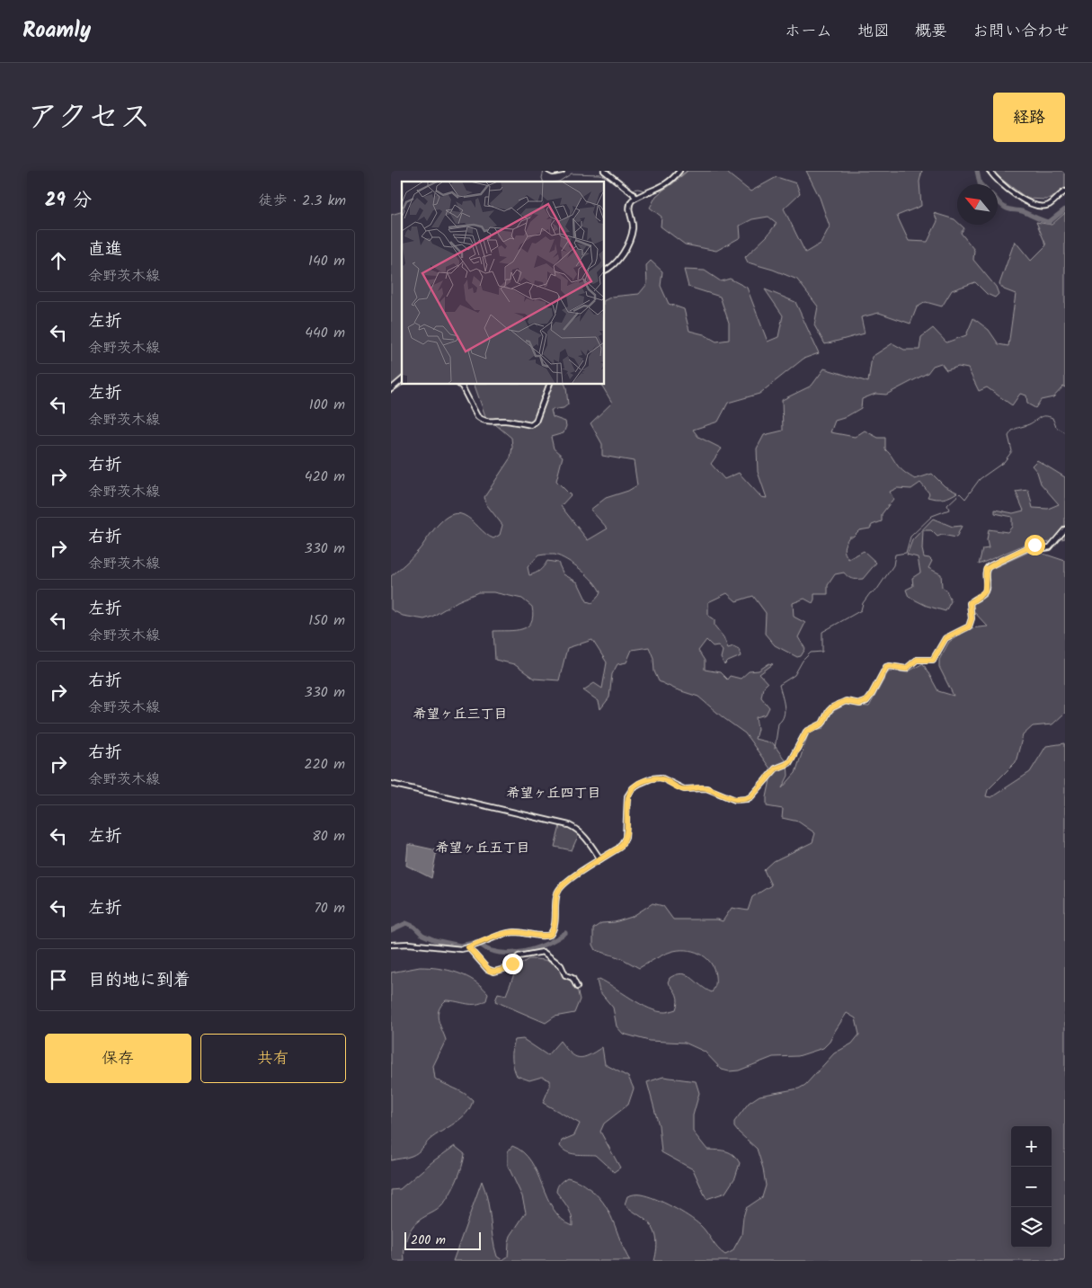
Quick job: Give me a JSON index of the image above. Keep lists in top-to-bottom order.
{
  "districts": ["希望ヶ丘三丁目", "希望ヶ丘四丁目", "希望ヶ丘五丁目"],
  "scale_bar": "200 m",
  "north": "top left",
  "page": {
    "header": "Roamly",
    "nav": [
      "ホーム",
      "地図",
      "概要",
      "お問い合わせ"
    ],
    "title": "アクセス",
    "buttons": [
      "経路",
      ["保存", "共有"]
    ],
    "heading": ["29 分", "徒歩 · 2.3 km"],
    "list": [
      ["直進", "余野茨木線", "140 m"],
      ["左折", "余野茨木線", "440 m"],
      ["左折", "余野茨木線", "100 m"],
      ["右折", "余野茨木線", "420 m"],
      ["右折", "余野茨木線", "330 m"],
      ["左折", "余野茨木線", "150 m"],
      ["右折", "余野茨木線", "330 m"],
      ["右折", "余野茨木線", "220 m"],
      ["左折", "80 m"],
      ["左折", "70 m"],
      "目的地に到着"
    ],
    "map_buttons": ["+", "−"],
    "scale": "200 m"
  }
}
